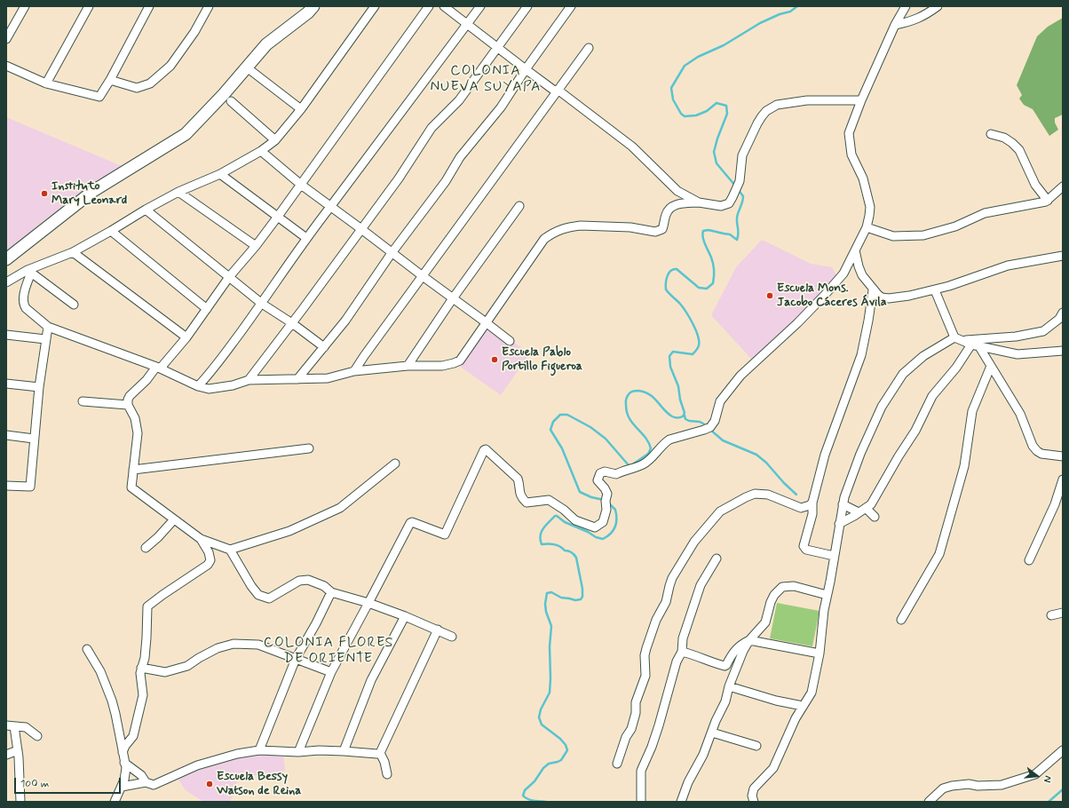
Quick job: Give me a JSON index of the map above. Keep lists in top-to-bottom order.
{
  "districts": ["COLONIA NUEVA SUYAPA", "COLONIA FLORES DE ORIENTE"],
  "places": [
    "Instituto Mary Leonard",
    "Escuela Mons. Jacobo Cáceres Ávila",
    "Escuela Pablo Portillo Figueroa",
    "Escuela Bessy Watson de Reina"
  ],
  "scale_bar": "100 m",
  "north": "right"
}
